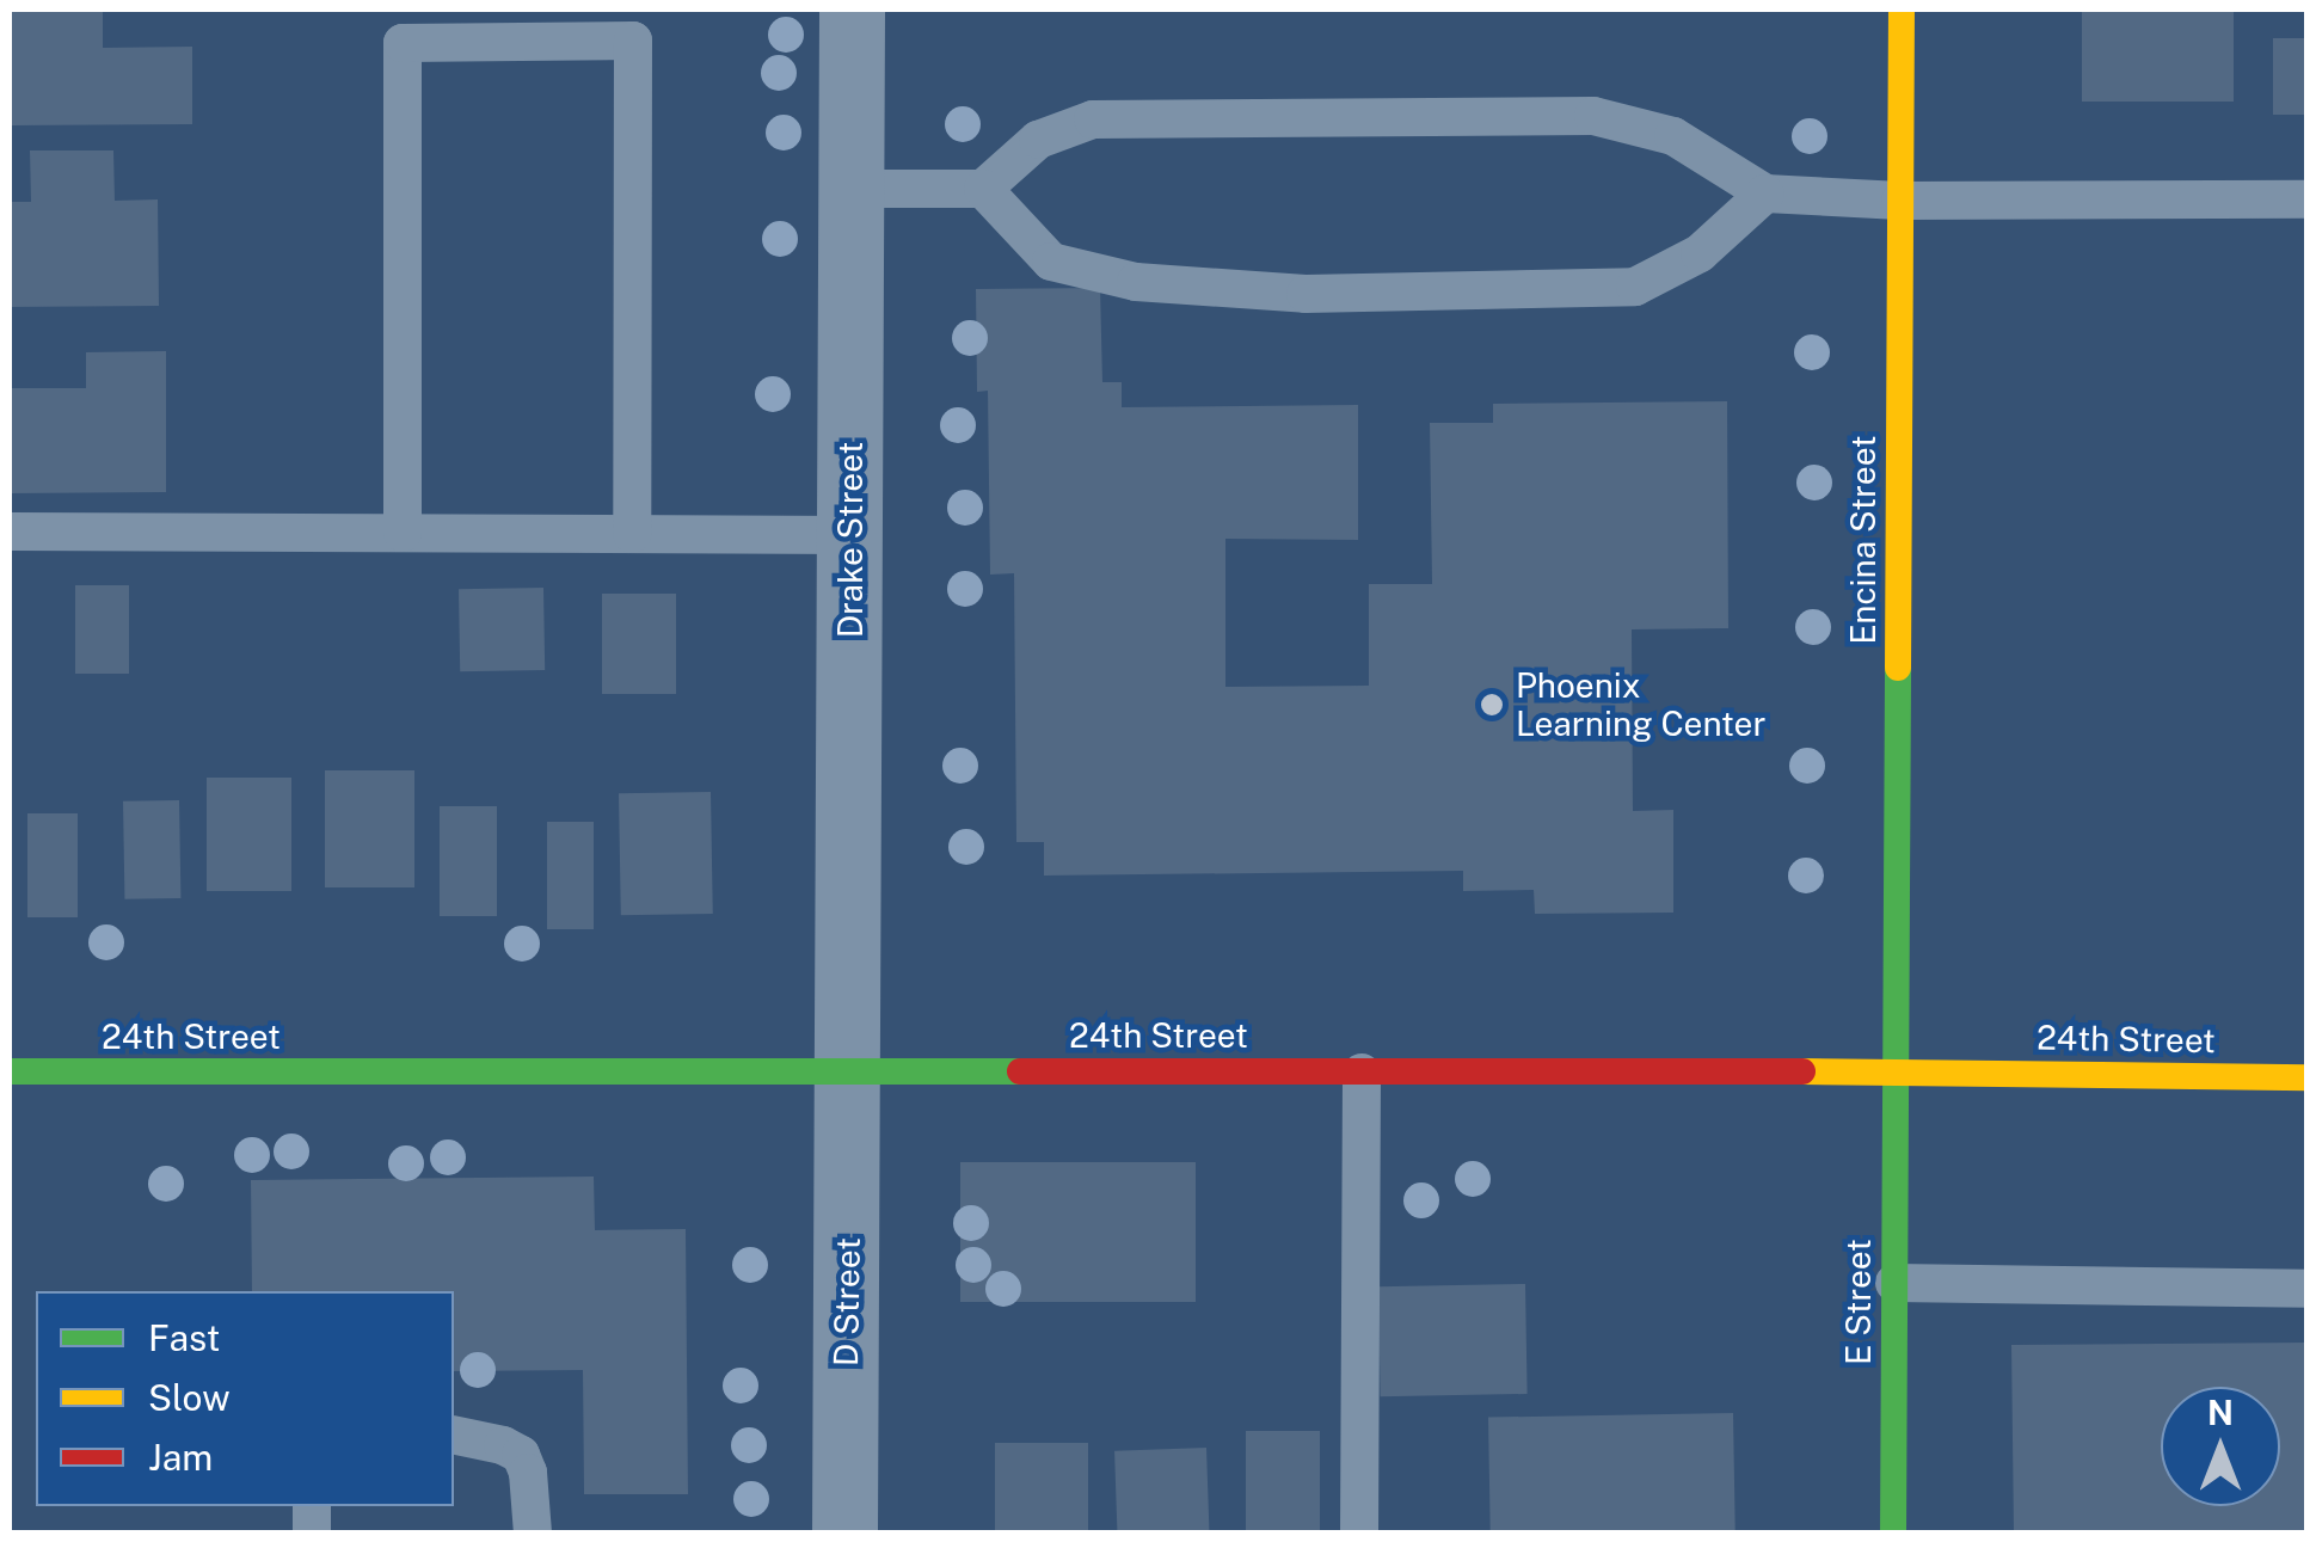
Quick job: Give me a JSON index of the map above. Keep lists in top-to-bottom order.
{
  "streets": {
    "main road": ["Encina Street", "24th Street", "E Street"],
    "street": ["Drake Street", "D Street"]
  },
  "crossings": [
    ["Drake Street", "24th Street"],
    ["Drake Street", "D Street"],
    ["Encina Street", "24th Street"],
    ["Encina Street", "E Street"],
    ["24th Street", "D Street"],
    ["24th Street", "E Street"]
  ],
  "places": ["Phoenix Learning Center"],
  "legend": ["Fast", "Slow", "Jam"],
  "north": "top"
}
